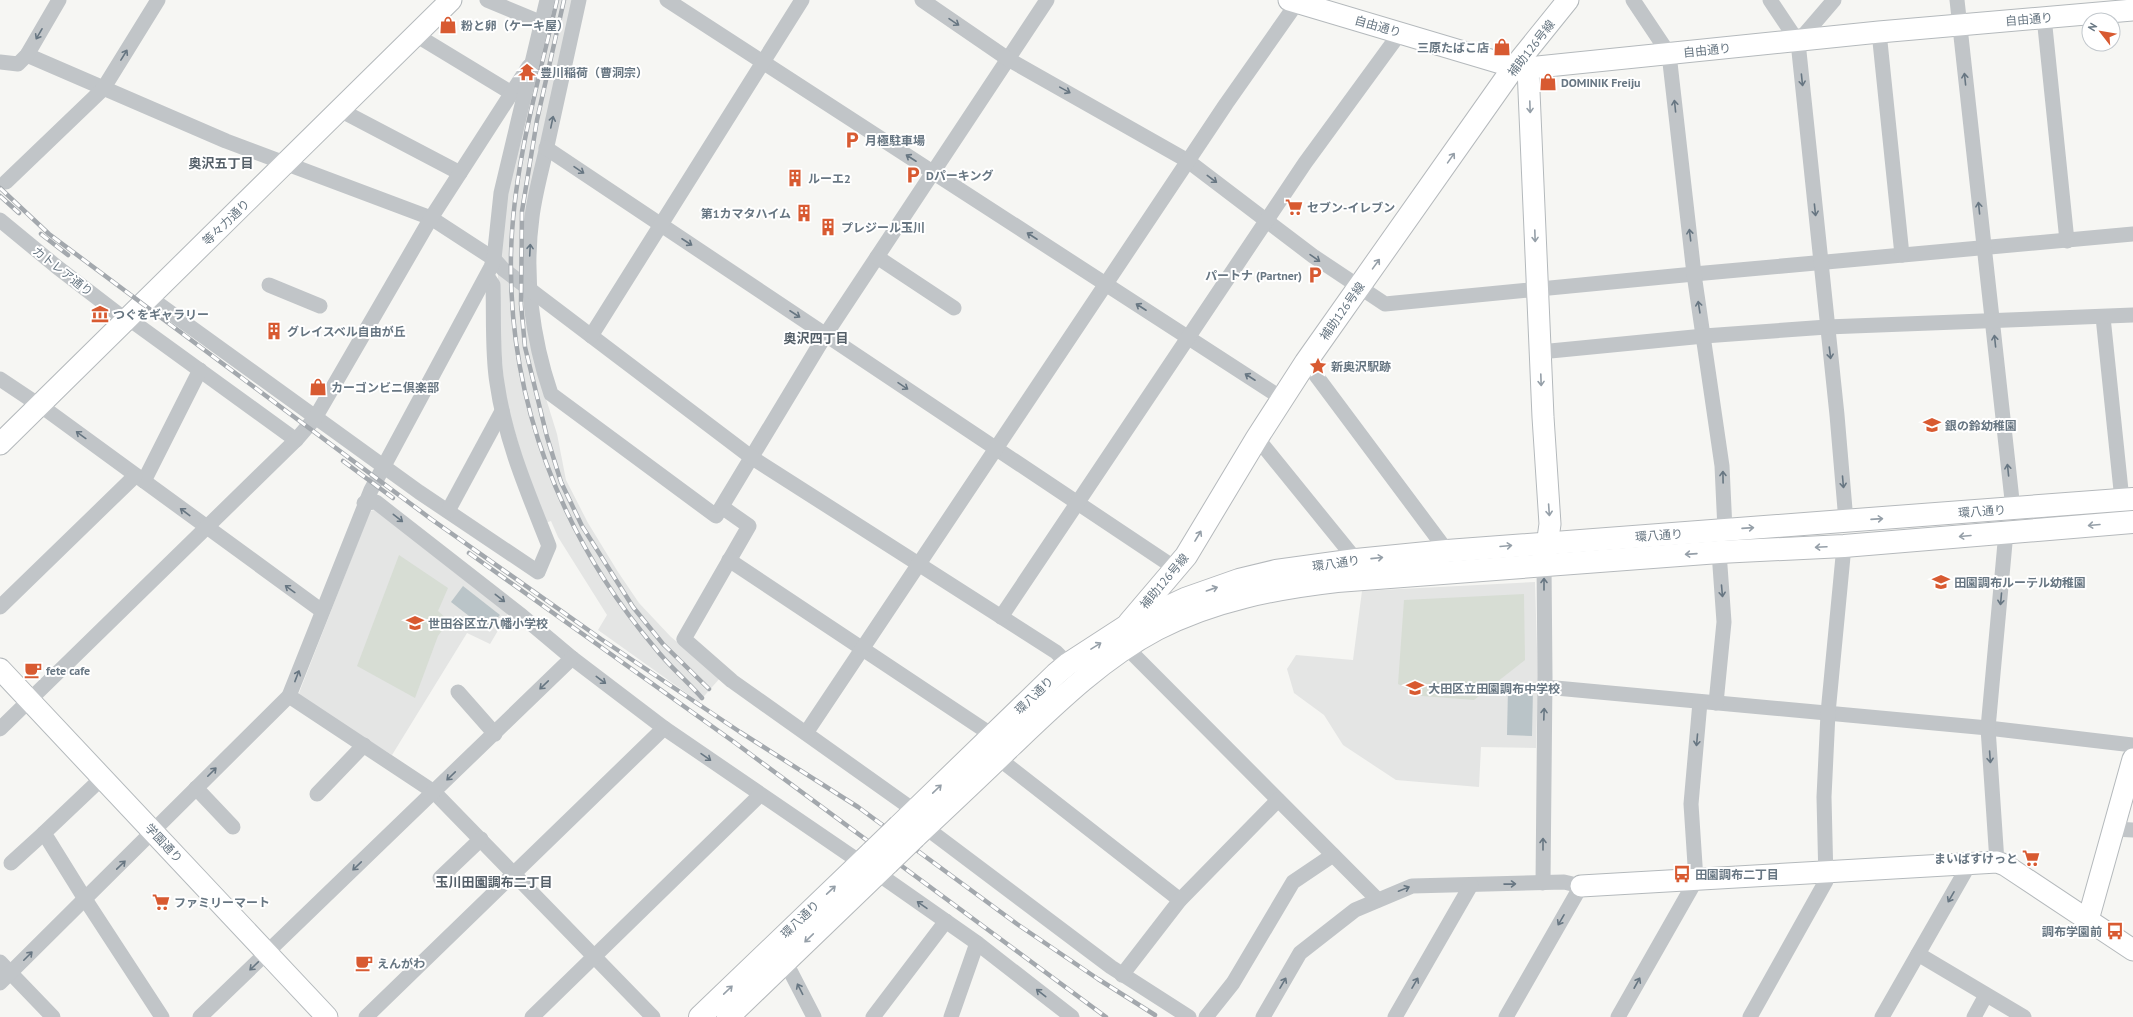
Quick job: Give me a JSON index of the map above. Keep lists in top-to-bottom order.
{
  "streets": {
    "main road": ["補助126号線", "環八通り"],
    "street": [
      "自由通り",
      "等々力通り",
      "カトレア通り",
      "学園通り"
    ]
  },
  "crossings": [
    ["自由通り", "補助126号線"],
    ["補助126号線", "環八通り"],
    ["等々力通り", "カトレア通り"]
  ],
  "districts": ["奥沢五丁目", "奥沢四丁目", "玉川田園調布二丁目"],
  "places": {
    "shop": [
      "粉と卵（ケーキ屋）",
      "三原たばこ店",
      "DOMINIK Freiju",
      "カーゴンビニ倶楽部"
    ],
    "temple": ["豊川稲荷（曹洞宗）"],
    "parking": ["月極駐車場", "Dパーキング", "パートナ (Partner)"],
    "building": [
      "ルーエ2",
      "第1カマタハイム",
      "プレジール玉川",
      "グレイスベル自由が丘"
    ],
    "supermarket": ["セブン-イレブン", "まいばすけっと", "ファミリーマート"],
    "museum": ["つぐをギャラリー"],
    "place": ["新奥沢駅跡"],
    "school or university": [
      "銀の鈴幼稚園",
      "田園調布ルーテル幼稚園",
      "世田谷区立八幡小学校",
      "大田区立田園調布中学校"
    ],
    "cafe": ["fete cafe", "えんがわ"],
    "bus stop": ["田園調布二丁目", "調布学園前"]
  },
  "north": "top left"
}
